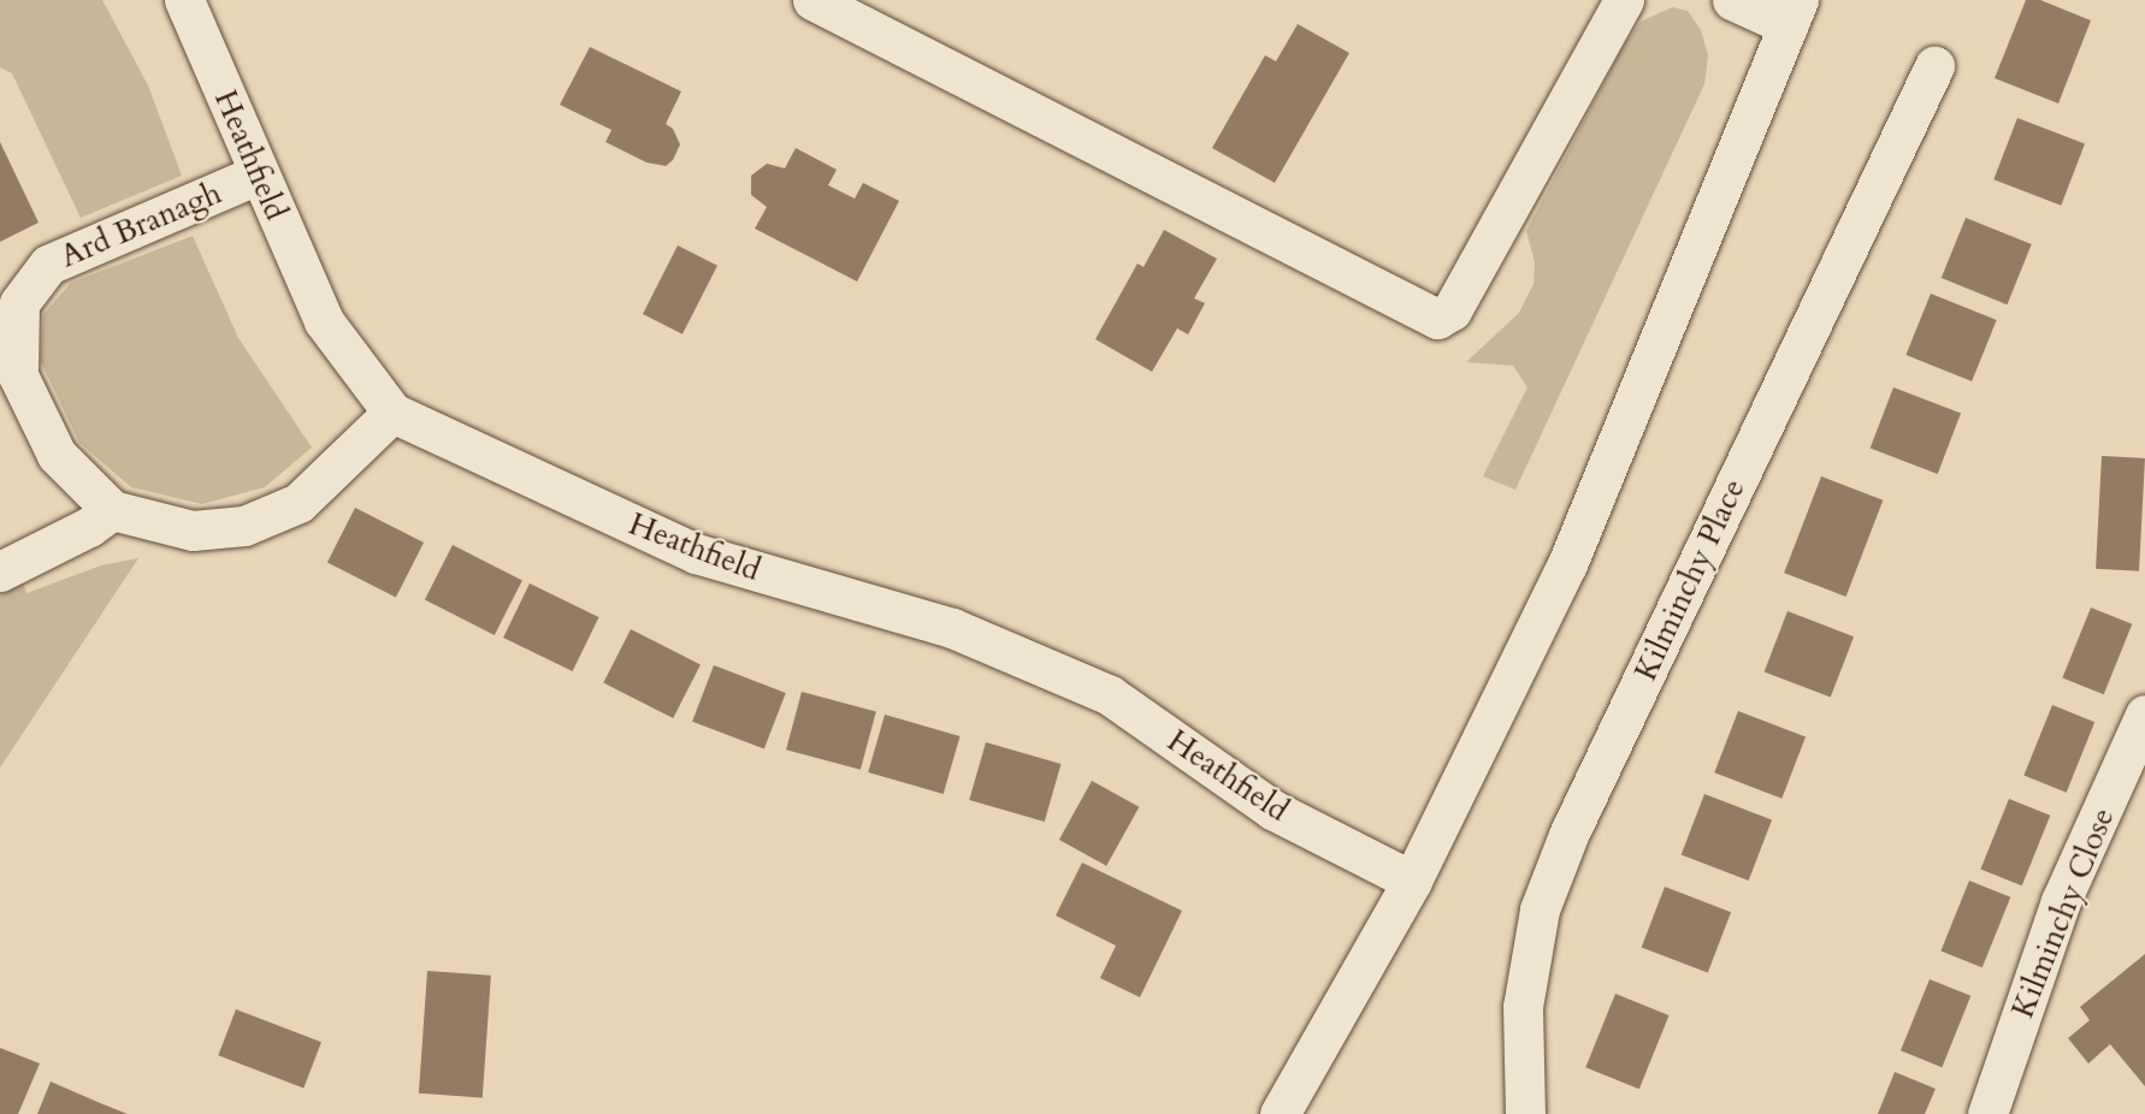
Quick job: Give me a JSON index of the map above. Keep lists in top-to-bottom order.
{
  "streets": {
    "street": [
      "Heathfield",
      "Ard Branagh",
      "Kilminchy Place",
      "Kilminchy Close"
    ]
  },
  "crossings": [
    ["Heathfield", "Ard Branagh"]
  ]
}
